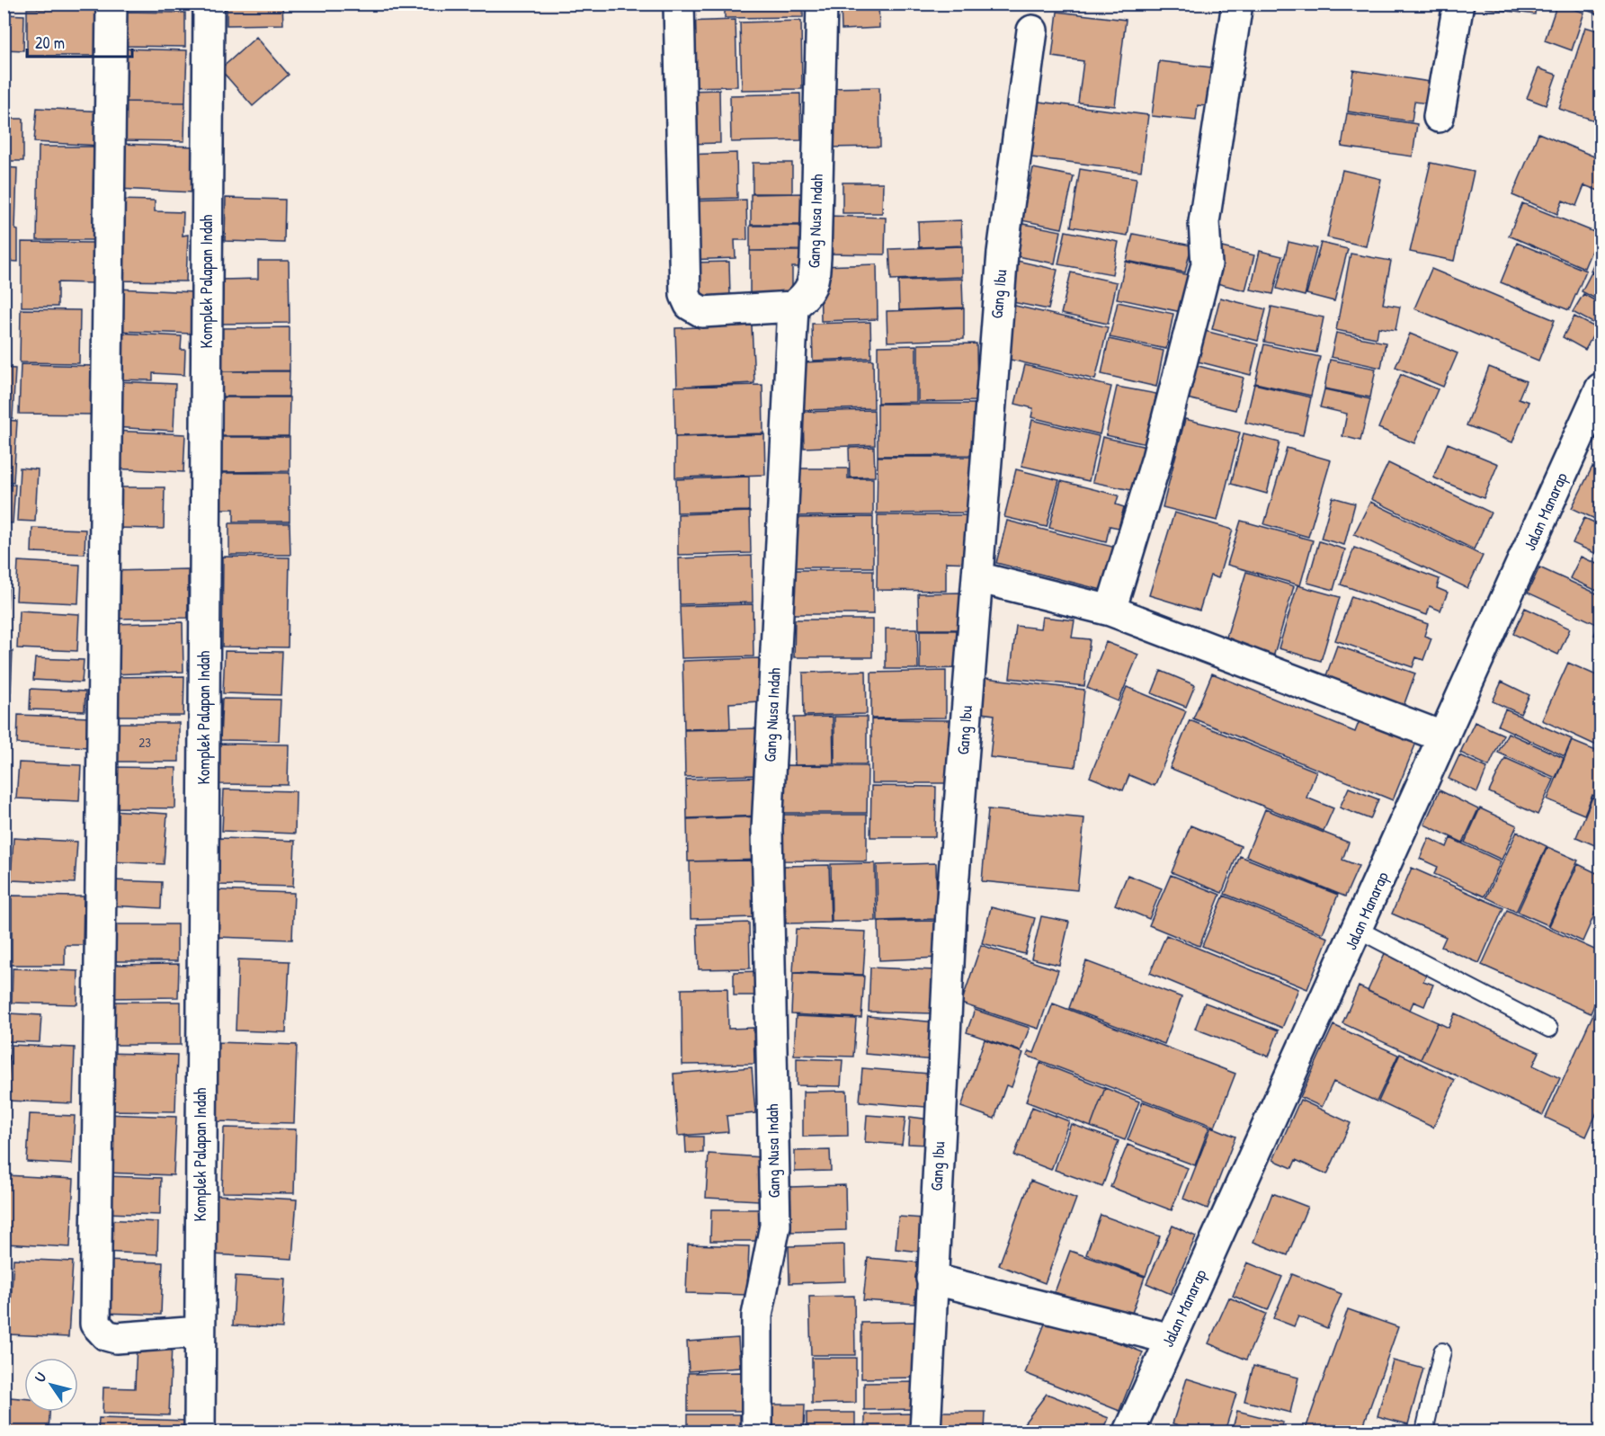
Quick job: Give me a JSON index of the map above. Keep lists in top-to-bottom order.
{
  "streets": {
    "street": [
      "Gang Nusa Indah",
      "Komplek Palapan Indah",
      "Gang Ibu",
      "Jalan Manarap"
    ]
  },
  "house_numbers": ["23"],
  "scale_bar": "20 m",
  "north": "top left"
}
